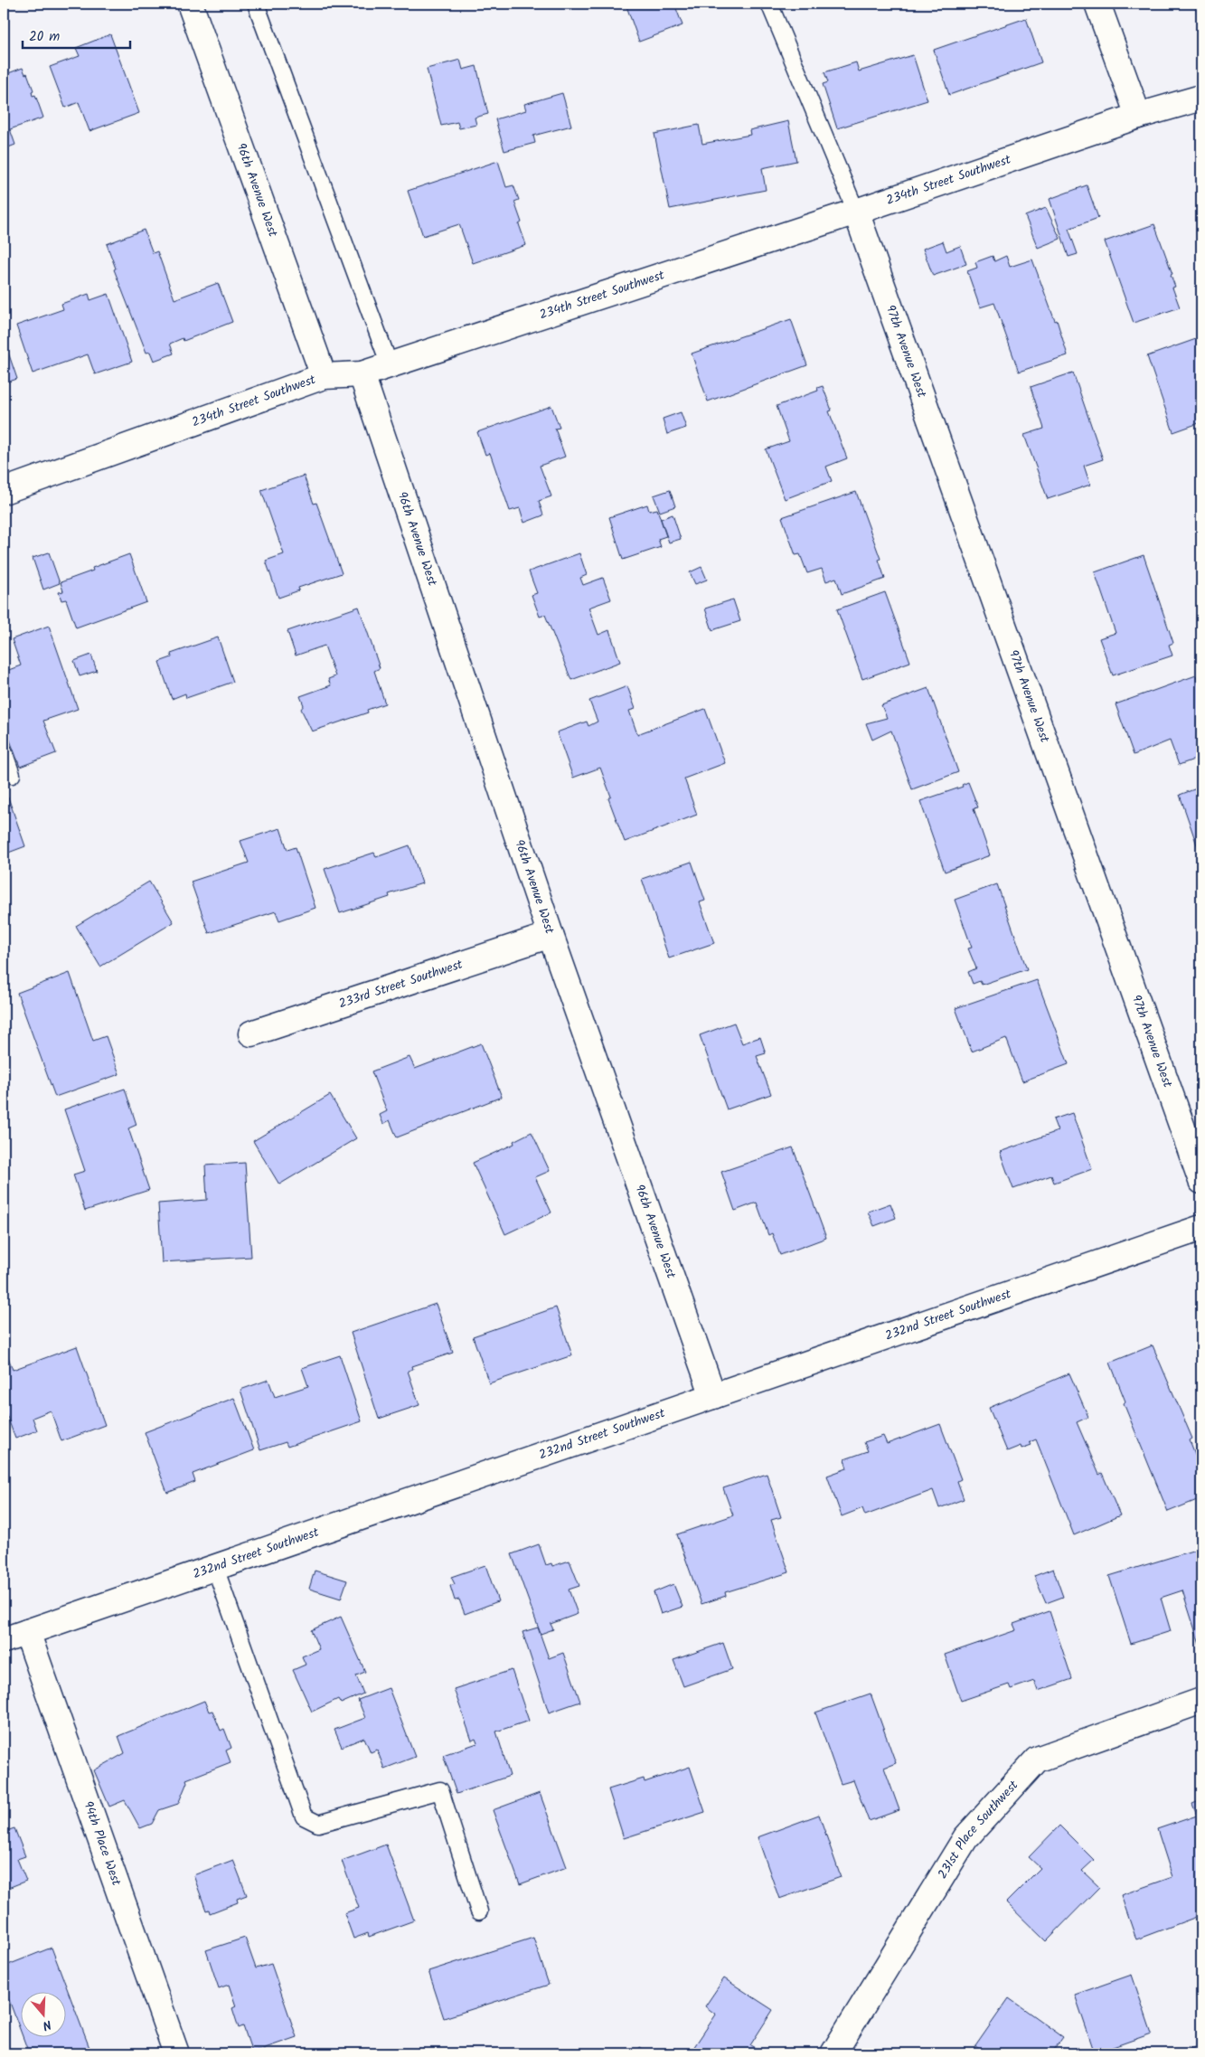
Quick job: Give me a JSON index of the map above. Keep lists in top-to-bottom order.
{
  "streets": {
    "street": [
      "234th Street Southwest",
      "96th Avenue West",
      "97th Avenue West",
      "233rd Street Southwest",
      "232nd Street Southwest",
      "231st Place Southwest",
      "94th Place West"
    ]
  },
  "crossings": [
    ["234th Street Southwest", "96th Avenue West"],
    ["234th Street Southwest", "97th Avenue West"],
    ["96th Avenue West", "233rd Street Southwest"],
    ["96th Avenue West", "232nd Street Southwest"],
    ["232nd Street Southwest", "94th Place West"]
  ],
  "scale_bar": "20 m",
  "north": "bottom"
}
